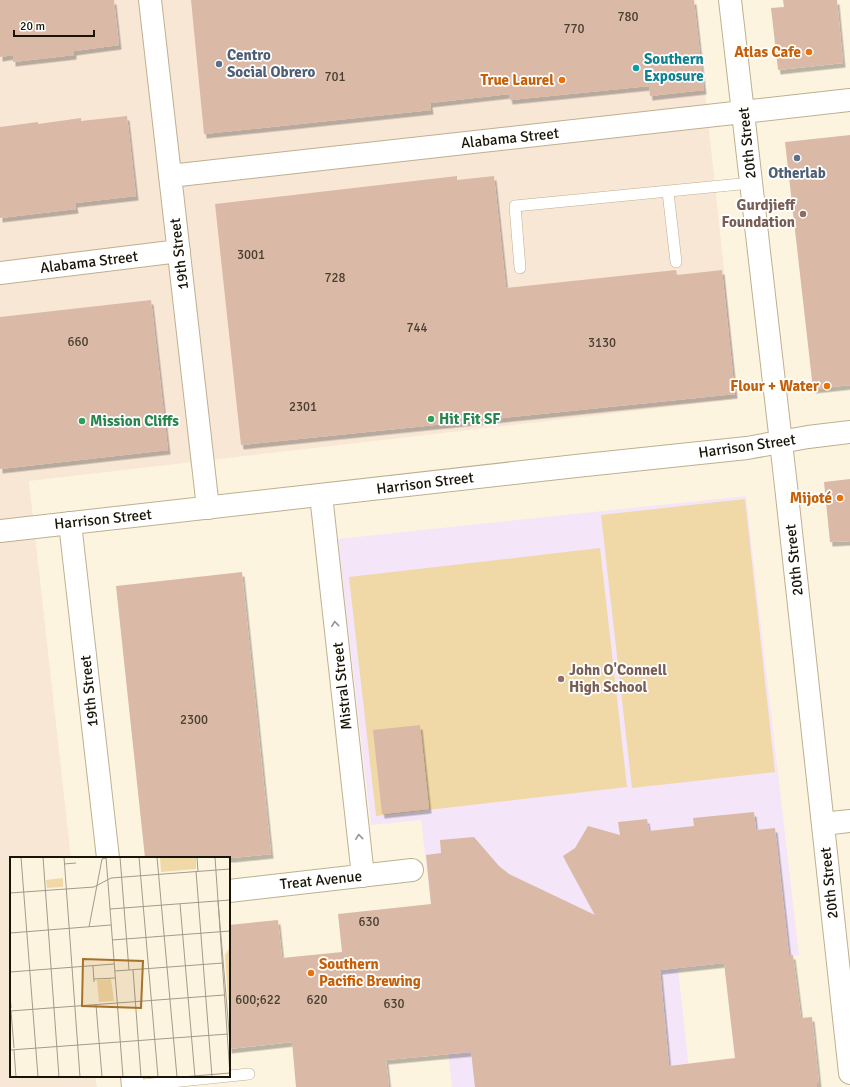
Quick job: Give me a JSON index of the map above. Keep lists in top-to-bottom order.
{
  "streets": {
    "street": [
      "Alabama Street",
      "20th Street",
      "19th Street",
      "Harrison Street",
      "Mistral Street",
      "Treat Avenue"
    ]
  },
  "crossings": [
    ["Alabama Street", "20th Street"],
    ["Alabama Street", "19th Street"],
    ["20th Street", "Harrison Street"],
    ["19th Street", "Harrison Street"],
    ["Harrison Street", "Mistral Street"],
    ["Mistral Street", "Treat Avenue"]
  ],
  "one_way": ["Mistral Street"],
  "places": [
    "Atlas Cafe",
    "Centro Social Obrero",
    "Southern Exposure",
    "True Laurel",
    "Otherlab",
    "Gurdjieff Foundation",
    "Flour + Water",
    "Hit Fit SF",
    "Mission Cliffs",
    "Mijoté",
    "John O'Connell High School",
    "Southern Pacific Brewing"
  ],
  "house_numbers": [
    "780",
    "770",
    "701",
    "3001",
    "728",
    "744",
    "660",
    "3130",
    "2301",
    "2300",
    "630",
    "600;622",
    "620",
    "630"
  ],
  "scale_bar": "20 m"
}
